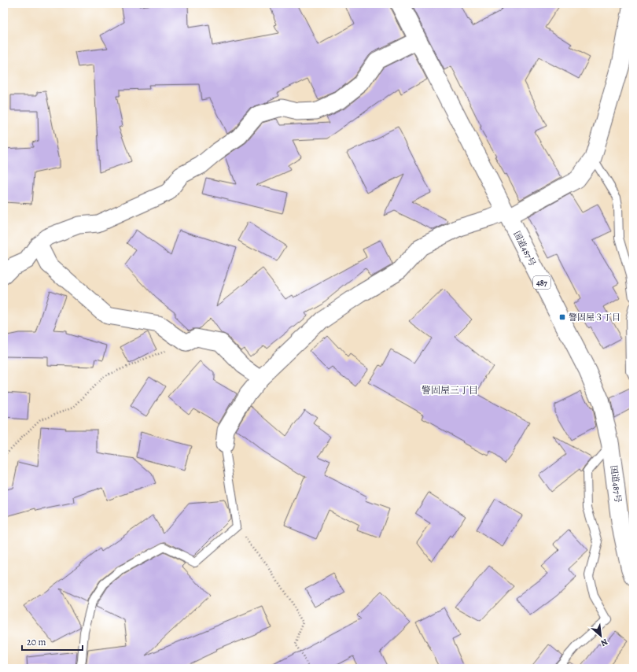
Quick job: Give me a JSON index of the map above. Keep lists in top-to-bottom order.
{
  "streets": {
    "highway": ["国道487号", "487"]
  },
  "districts": ["警固屋三丁目"],
  "places": {
    "transit": ["警固屋３丁目"]
  },
  "scale_bar": "20 m",
  "north": "bottom right"
}
